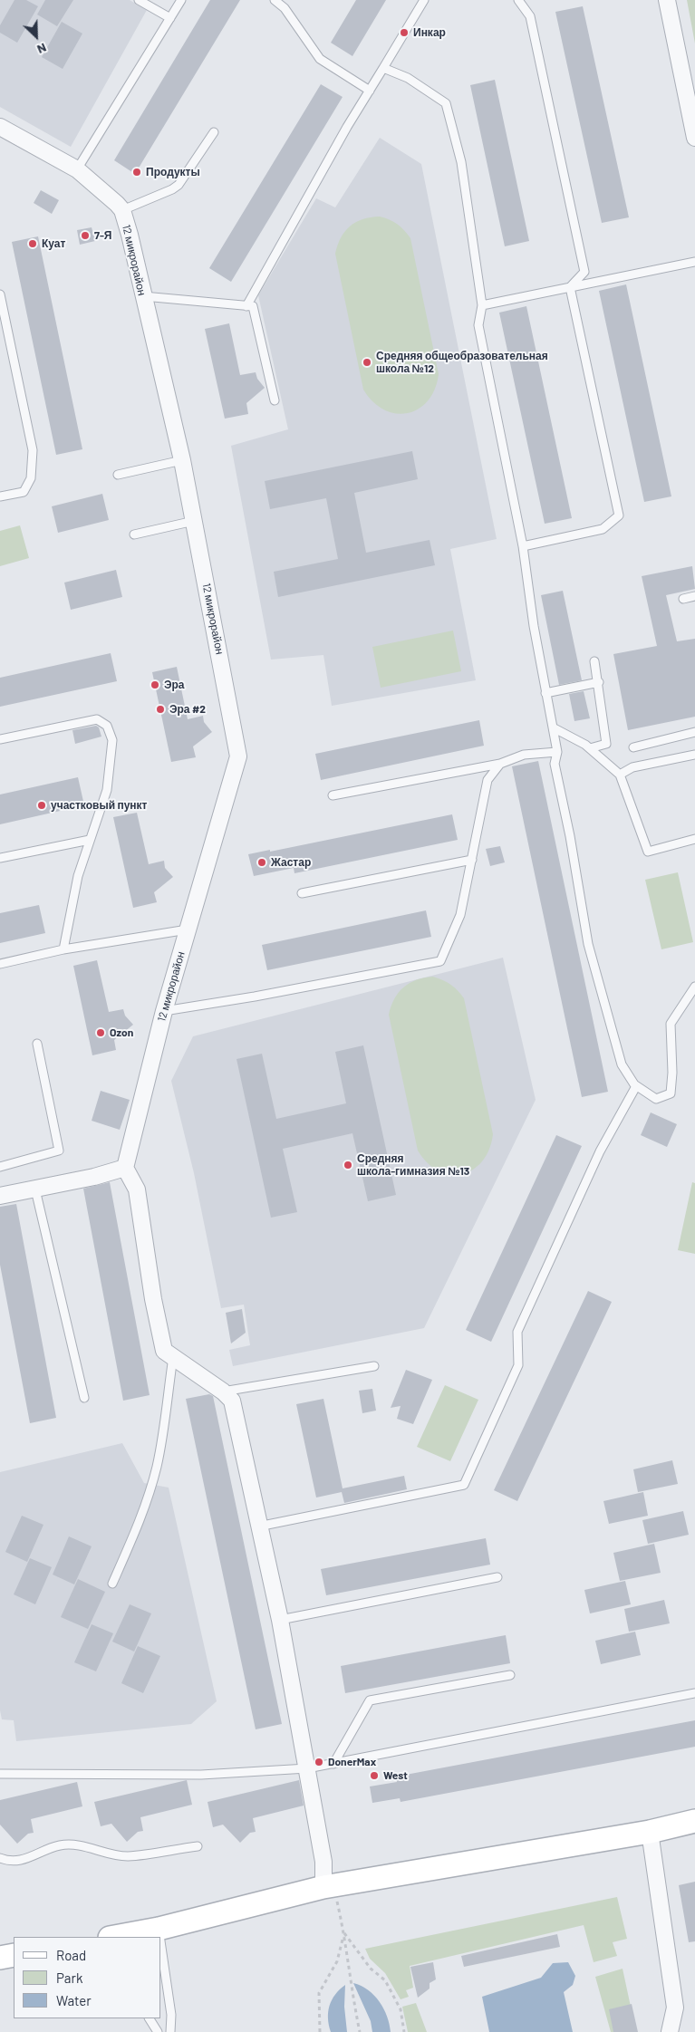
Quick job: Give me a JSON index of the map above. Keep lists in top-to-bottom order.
{
  "streets": {
    "street": ["12 микрорайон"]
  },
  "places": [
    "Инкар",
    "Продукты",
    "7-Я",
    "Куат",
    "Средняя общеобразовательная школа №12",
    "Эра",
    "Эра #2",
    "участковый пункт",
    "Жастар",
    "Ozon",
    "Средняя школа-гимназия №13",
    "DonerMax",
    "West"
  ],
  "legend": ["Road", "Park", "Water"],
  "north": "bottom right"
}
